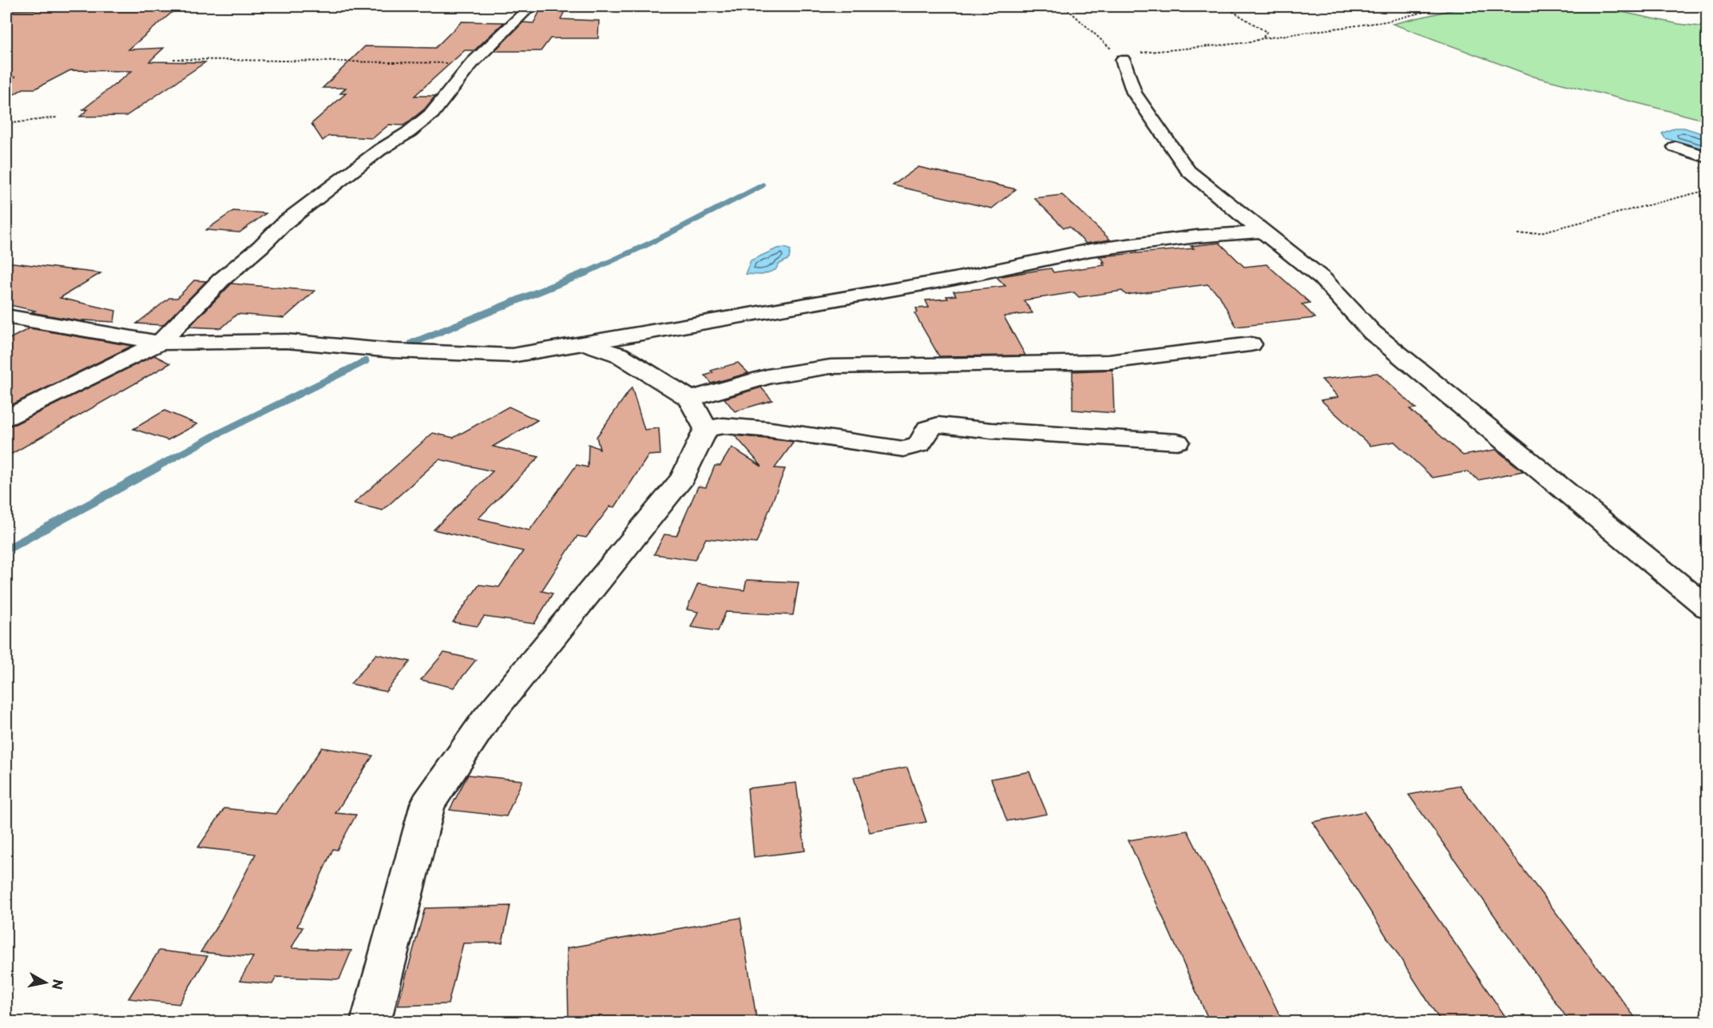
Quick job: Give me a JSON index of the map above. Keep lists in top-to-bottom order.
{
  "north": "right"
}
